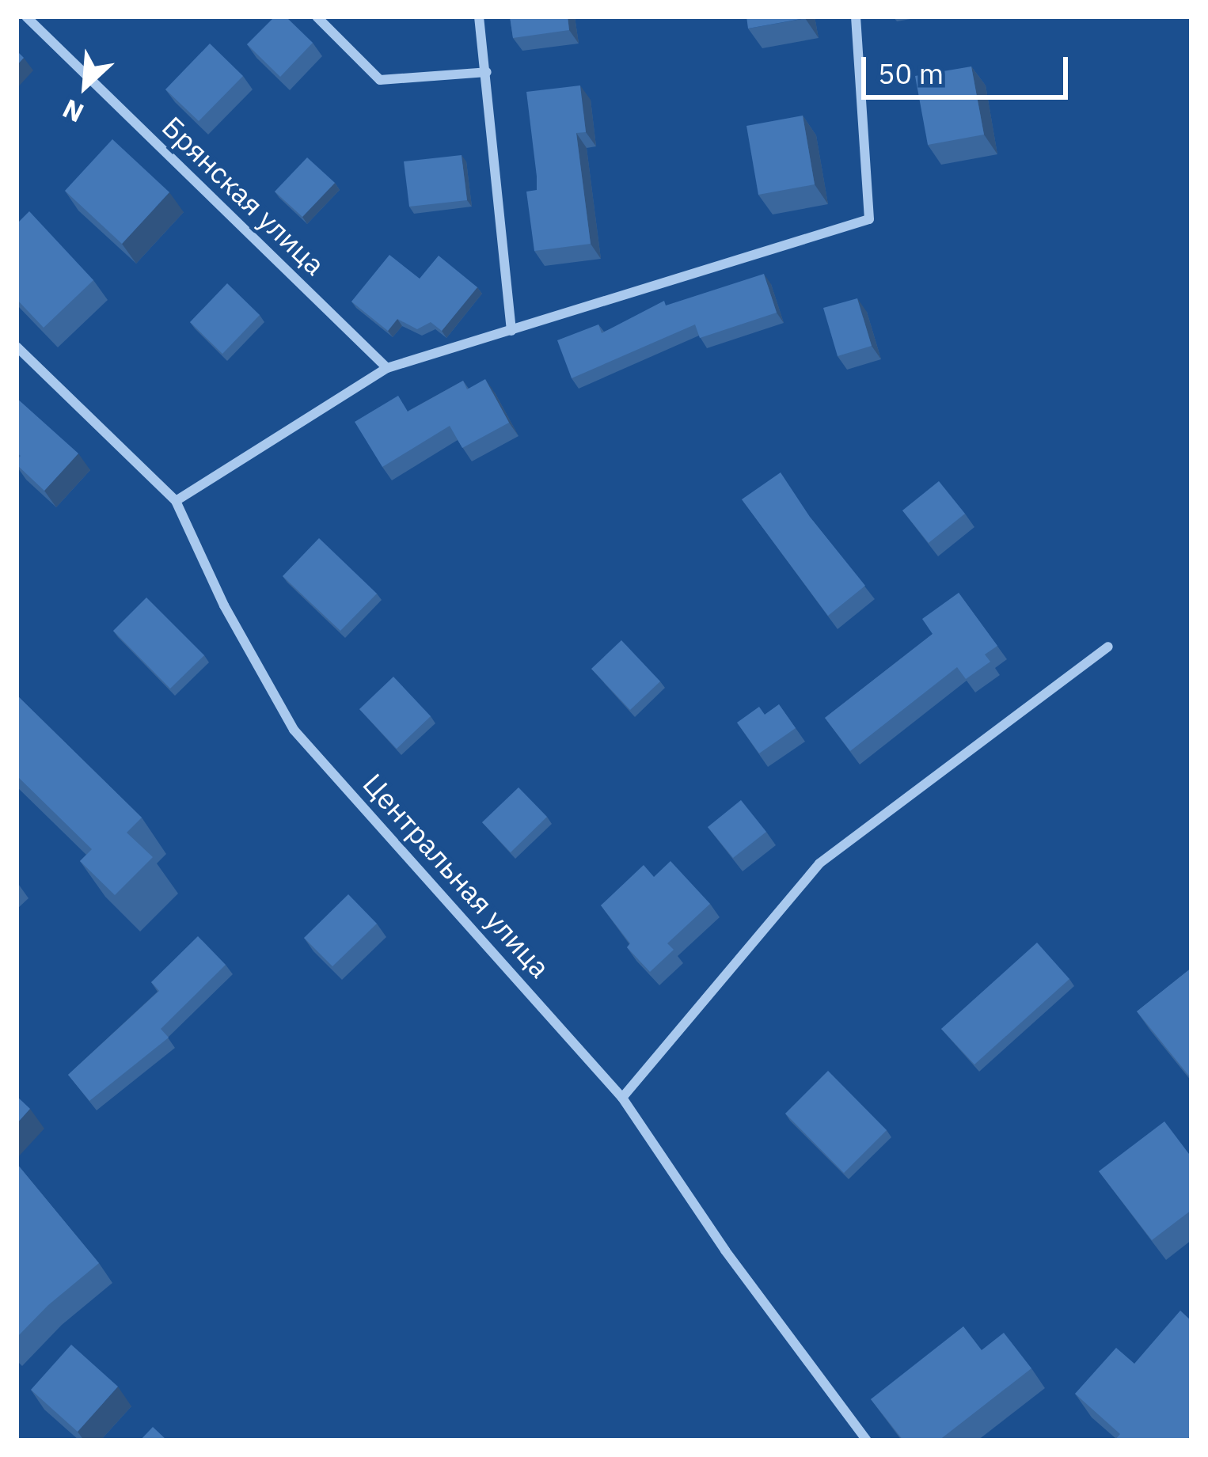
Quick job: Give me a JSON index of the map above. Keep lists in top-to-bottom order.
{
  "streets": {
    "street": ["Брянская улица", "Центральная улица"]
  },
  "scale_bar": "50 m",
  "north": "bottom left"
}
